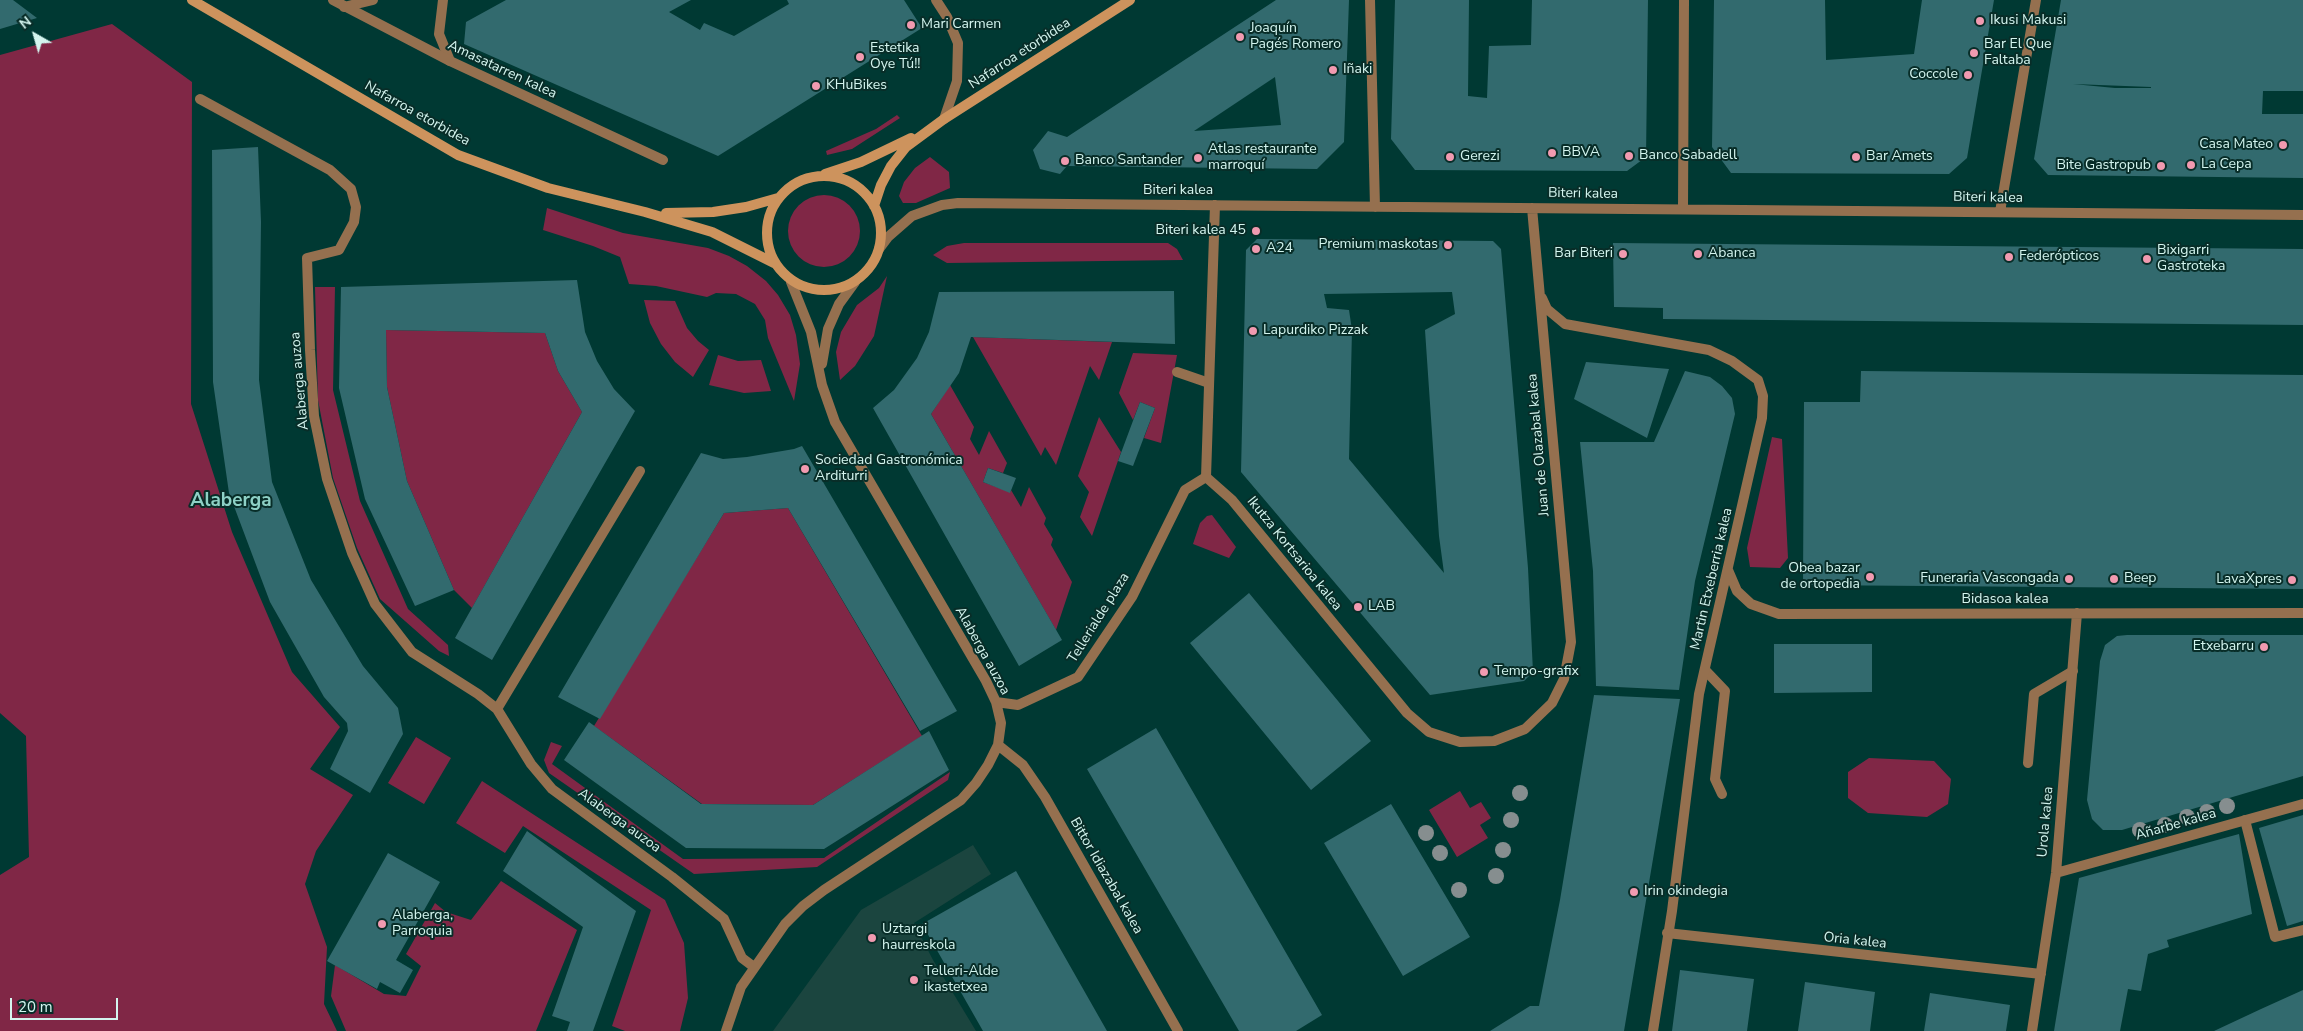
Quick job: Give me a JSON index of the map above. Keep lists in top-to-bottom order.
{
  "streets": {
    "main road": ["Nafarroa etorbidea"],
    "street": [
      "Amasatarren kalea",
      "Biteri kalea",
      "Alaberga auzoa",
      "Juan de Olazabal kalea",
      "Ikutza Kortsarioa kalea",
      "Martin Etxeberria kalea",
      "Bidasoa kalea",
      "Tellerialde plaza",
      "Urola kalea",
      "Añarbe kalea",
      "Bittor Idiazabal kalea",
      "Oria kalea"
    ]
  },
  "crossings": [
    ["Nafarroa etorbidea", "Biteri kalea"],
    ["Nafarroa etorbidea", "Alaberga auzoa"],
    ["Biteri kalea", "Alaberga auzoa"],
    ["Biteri kalea", "Juan de Olazabal kalea"],
    ["Alaberga auzoa", "Tellerialde plaza"],
    ["Alaberga auzoa", "Bittor Idiazabal kalea"],
    ["Juan de Olazabal kalea", "Ikutza Kortsarioa kalea"],
    ["Juan de Olazabal kalea", "Martin Etxeberria kalea"],
    ["Ikutza Kortsarioa kalea", "Tellerialde plaza"],
    ["Martin Etxeberria kalea", "Bidasoa kalea"],
    ["Martin Etxeberria kalea", "Oria kalea"],
    ["Bidasoa kalea", "Urola kalea"],
    ["Urola kalea", "Añarbe kalea"],
    ["Urola kalea", "Oria kalea"]
  ],
  "districts": ["Alaberga"],
  "places": [
    "Ikusi Makusi",
    "Mari Carmen",
    "Joaquín Pagés Romero",
    "Bar El Que Faltaba",
    "Estetika Oye Tú!!",
    "Iñaki",
    "Coccole",
    "KHuBikes",
    "Casa Mateo",
    "BBVA",
    "Banco Sabadell",
    "Gerezi",
    "Bar Amets",
    "Atlas restaurante marroquí",
    "Banco Santander",
    "La Cepa",
    "Bite Gastropub",
    "Biteri kalea 45",
    "Premium maskotas",
    "A24",
    "Bar Biteri",
    "Abanca",
    "Federópticos",
    "Bixigarri Gastroteka",
    "Lapurdiko Pizzak",
    "Sociedad Gastronómica Arditurri",
    "Obea bazar de ortopedia",
    "Funeraria Vascongada",
    "Beep",
    "LavaXpres",
    "LAB",
    "Etxebarru",
    "Tempo-grafix",
    "Irin okindegia",
    "Alaberga, Parroquia",
    "Uztargi haurreskola",
    "Telleri-Alde ikastetxea"
  ],
  "scale_bar": "20 m",
  "north": "top left"
}
